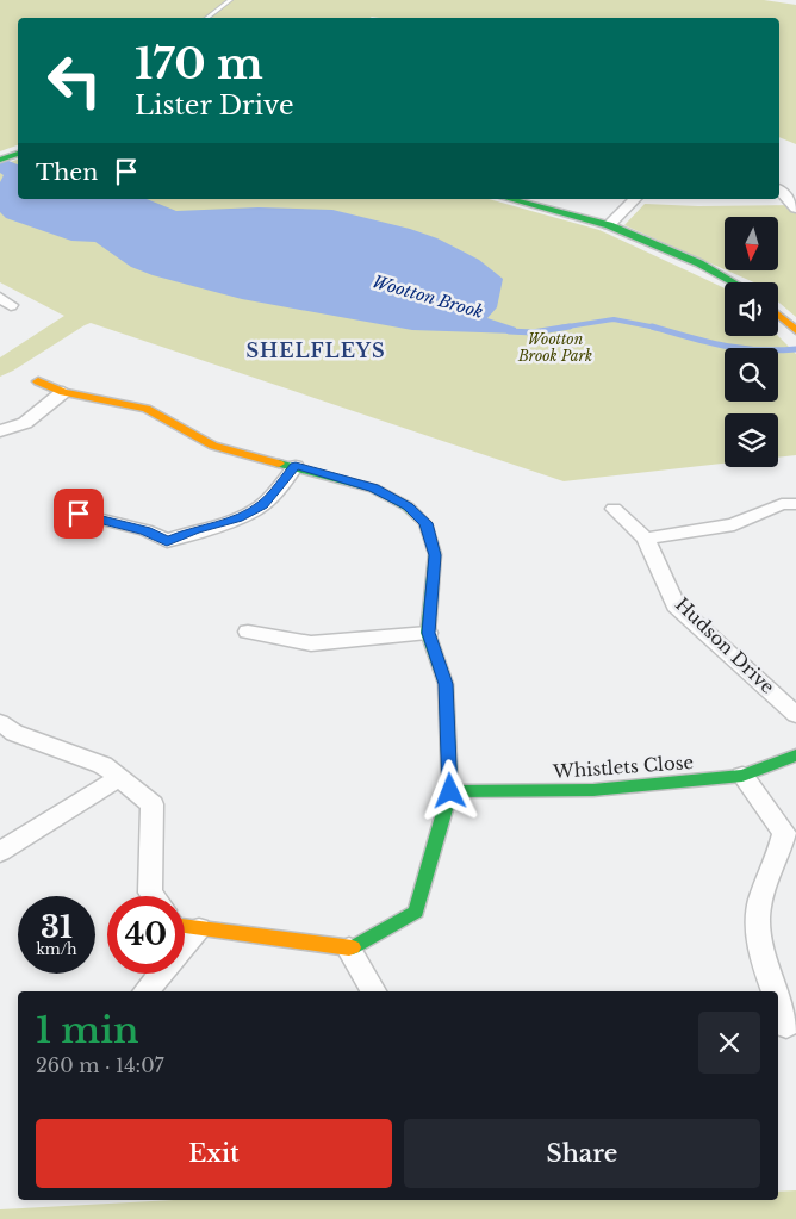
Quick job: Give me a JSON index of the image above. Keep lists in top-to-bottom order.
{
  "streets": {
    "street": ["Hudson Drive", "Whistlets Close"]
  },
  "districts": ["SHELFLEYS"],
  "water": ["Wootton Brook"],
  "parks": ["Wootton Brook Park"],
  "north": "bottom",
  "page": {
    "turn": ["170 m", "Lister Drive"],
    "then": "Then",
    "speed": "31 km/h",
    "limit": "40",
    "heading": ["1 min", "260 m · 14:07"],
    "buttons": ["Exit", "Share"]
  }
}
